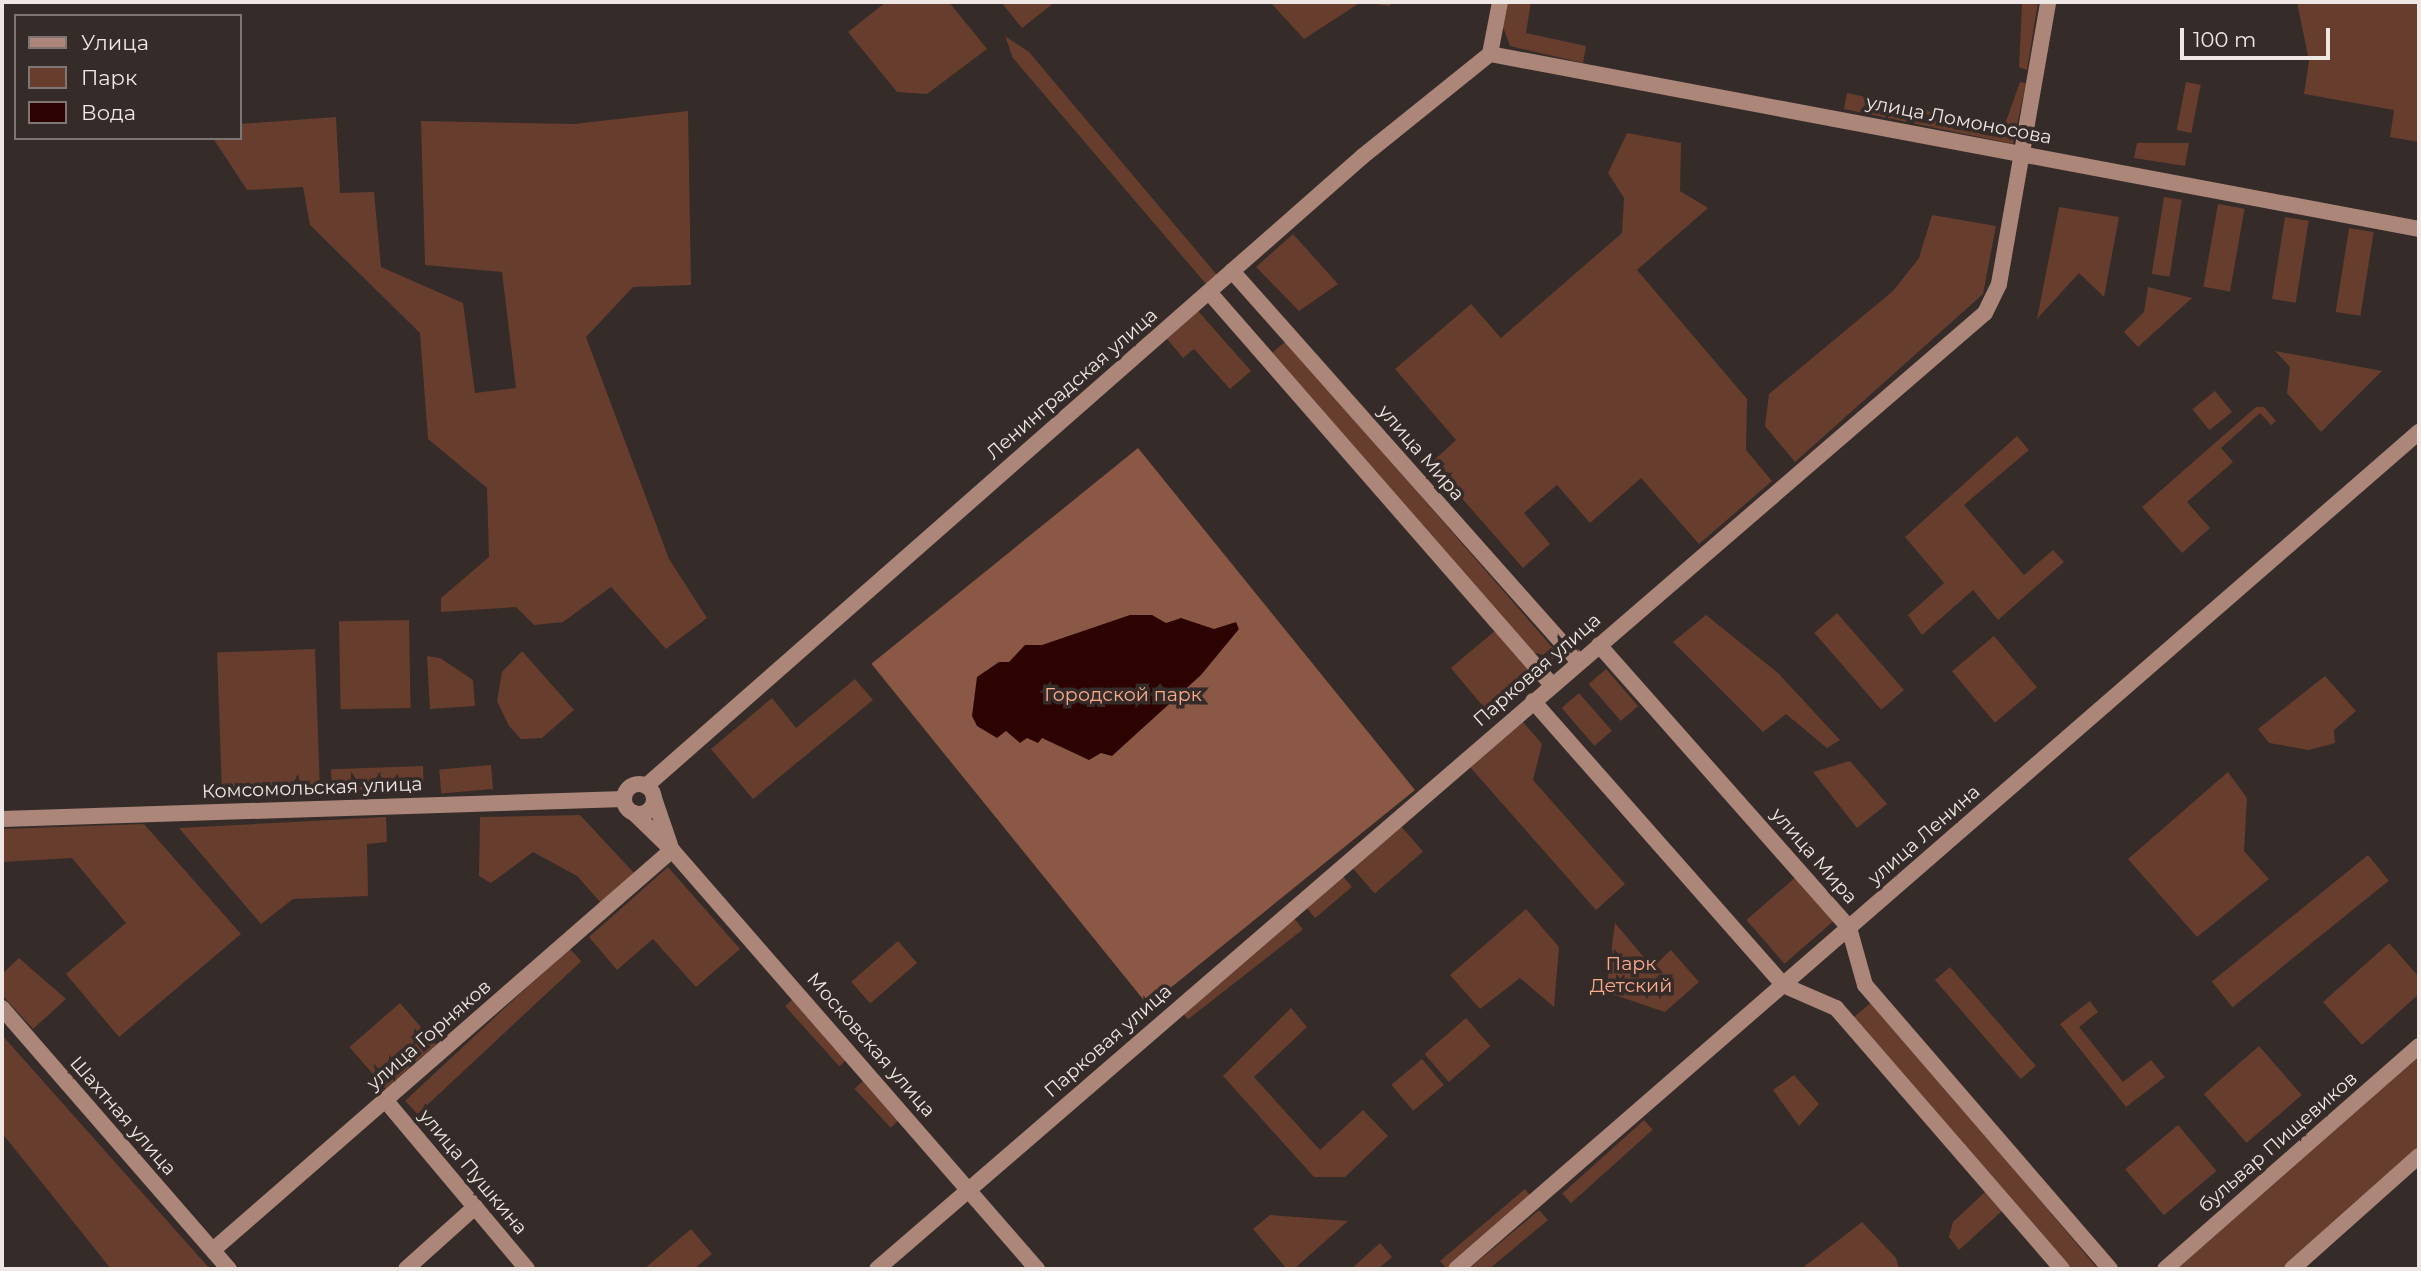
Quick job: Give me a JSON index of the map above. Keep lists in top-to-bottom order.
{
  "streets": {
    "main road": [
      "улица Ломоносова",
      "Ленинградская улица",
      "улица Мира",
      "Парковая улица",
      "Комсомольская улица",
      "улица Ленина",
      "улица Горняков",
      "Московская улица",
      "Шахтная улица",
      "бульвар Пищевиков",
      "улица Пушкина"
    ]
  },
  "crossings": [
    ["улица Ломоносова", "Ленинградская улица"],
    ["улица Ломоносова", "Парковая улица"],
    ["Ленинградская улица", "улица Мира"],
    ["Ленинградская улица", "Московская улица"],
    ["улица Мира", "Парковая улица"],
    ["улица Мира", "улица Ленина"],
    ["Парковая улица", "Московская улица"],
    ["Комсомольская улица", "Московская улица"],
    ["улица Горняков", "Московская улица"],
    ["улица Горняков", "Шахтная улица"],
    ["улица Горняков", "улица Пушкина"]
  ],
  "parks": ["Городской парк", "Парк Детский"],
  "legend": ["Улица", "Парк", "Вода"],
  "scale_bar": "100 m"
}
